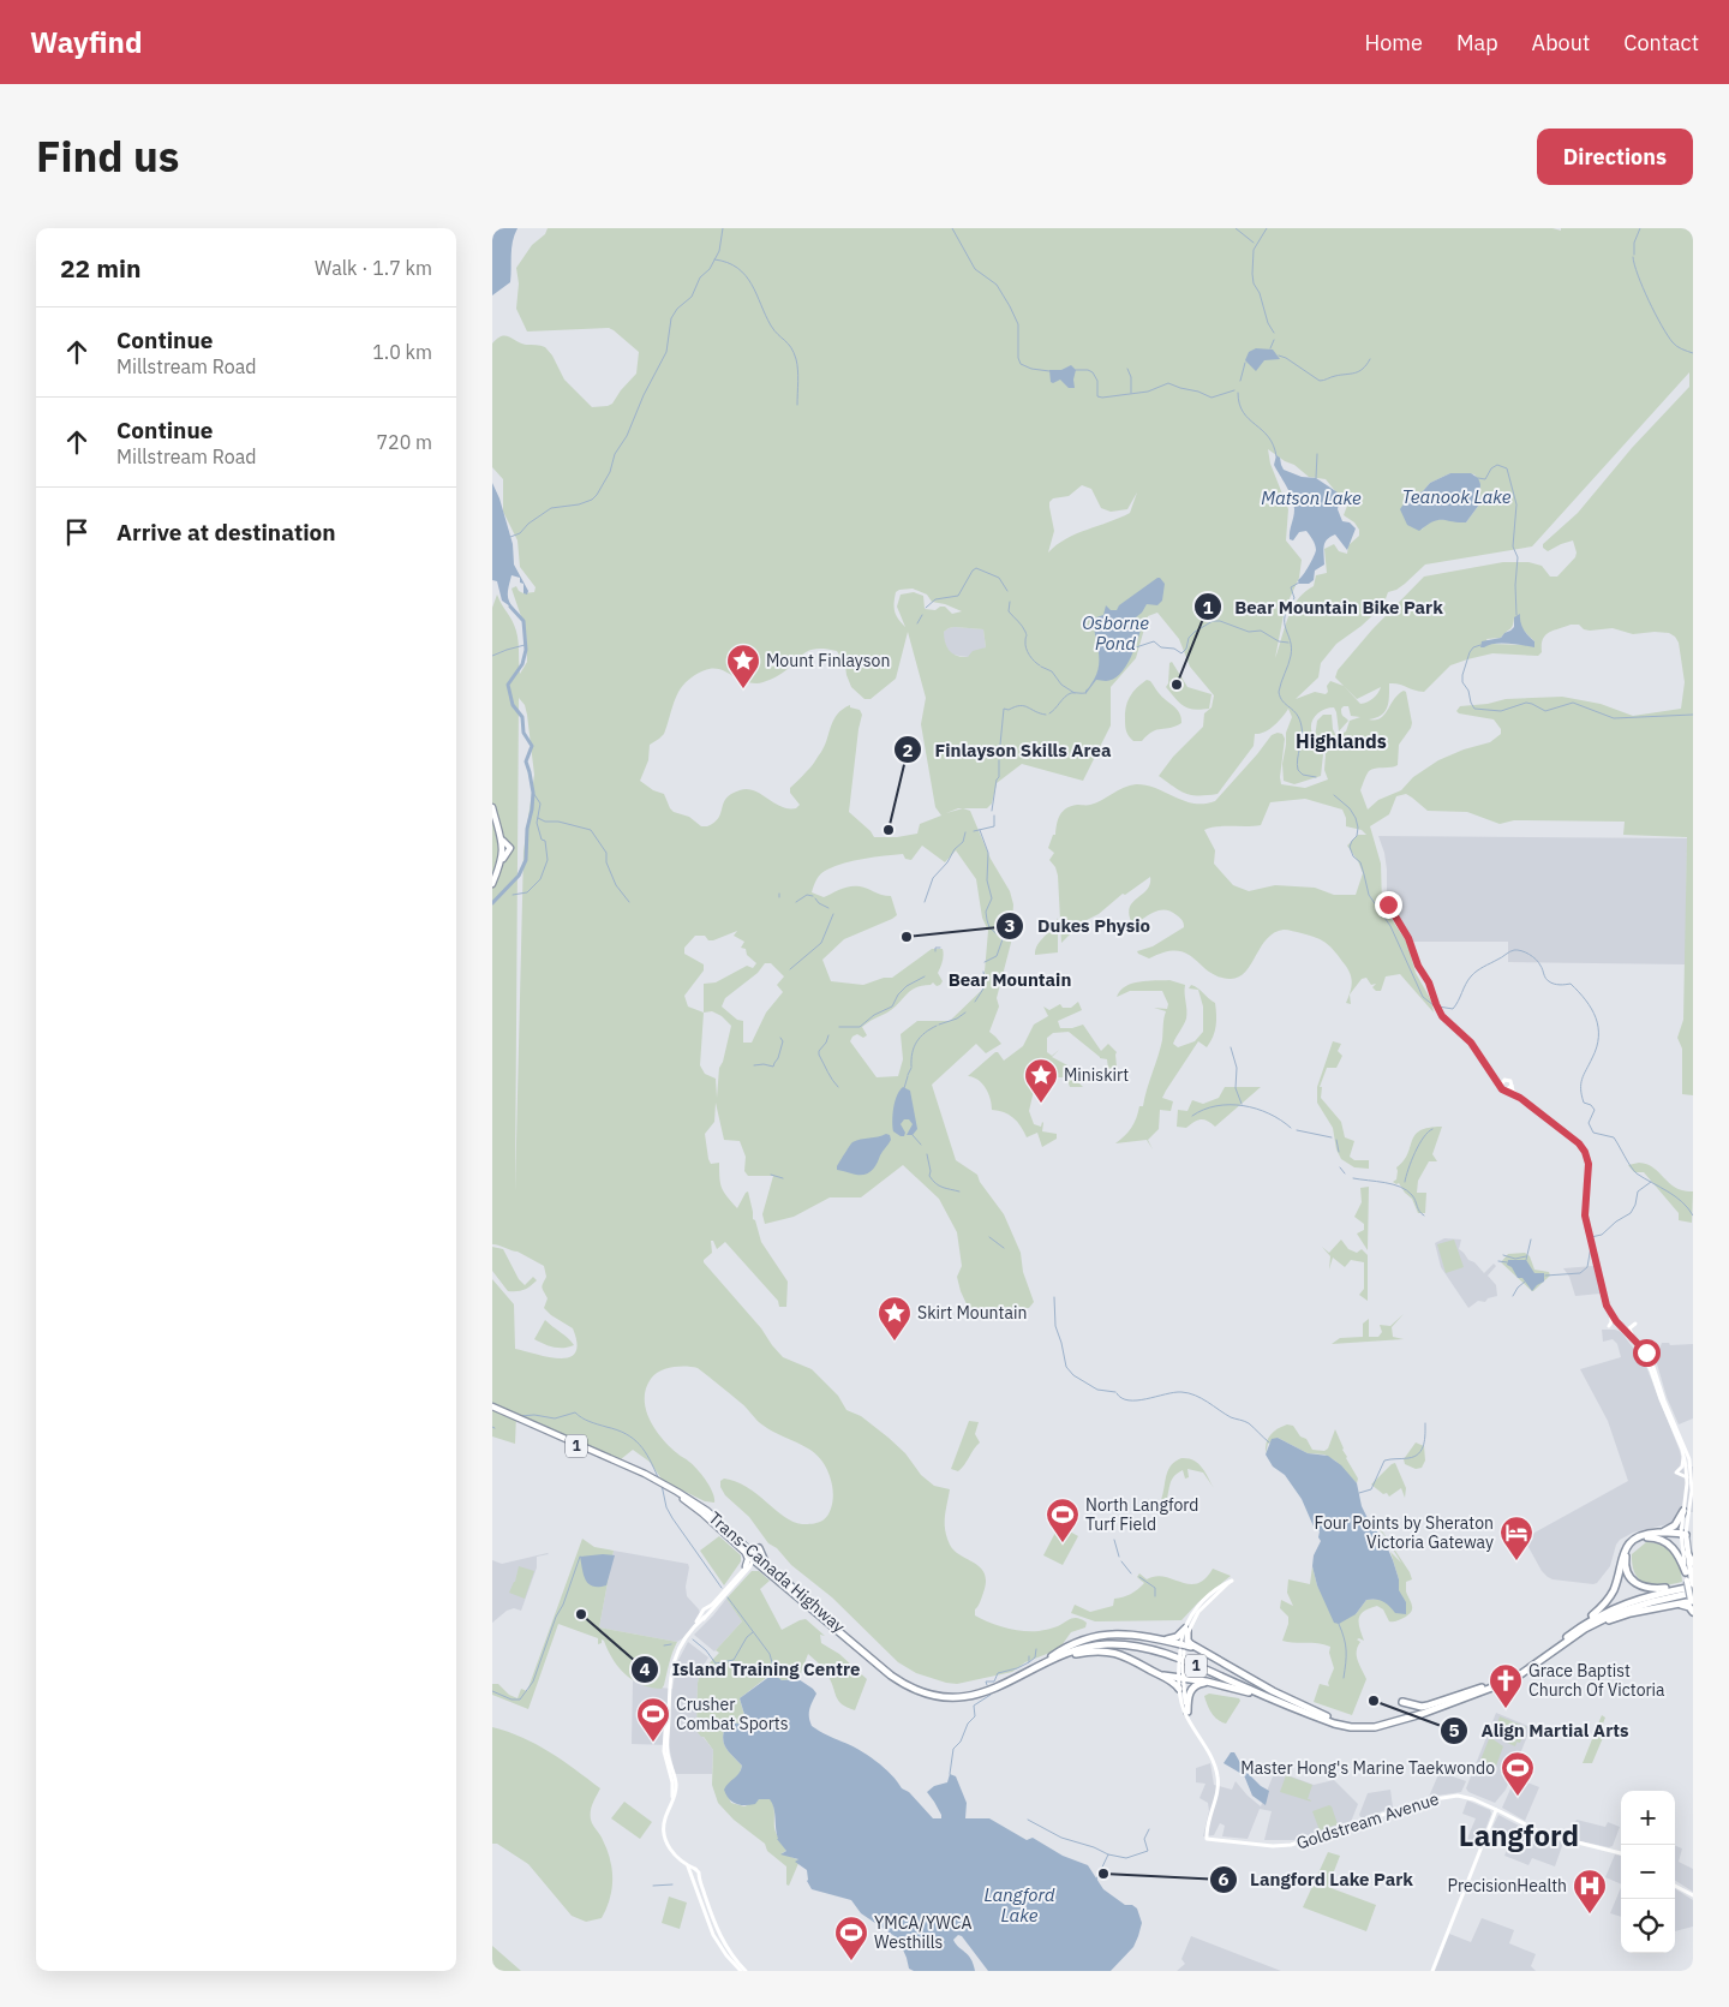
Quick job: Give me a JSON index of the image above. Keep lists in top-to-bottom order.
{
  "streets": {
    "highway": ["1", "Trans-Canada Highway"],
    "main road": ["Goldstream Avenue"]
  },
  "districts": ["Highlands", "Bear Mountain", "Langford"],
  "water": [
    "Teanook Lake",
    "Matson Lake",
    "Osborne Pond",
    "Langford Lake"
  ],
  "places": {
    "other": [
      "Bear Mountain Bike Park",
      "Finlayson Skills Area",
      "Dukes Physio",
      "Island Training Centre",
      "Align Martial Arts",
      "Langford Lake Park"
    ],
    "place": ["Mount Finlayson", "Miniskirt", "Skirt Mountain"],
    "sports": [
      "North Langford Turf Field",
      "Crusher Combat Sports",
      "Master Hong's Marine Taekwondo",
      "YMCA/YWCA Westhills"
    ],
    "hotel": ["Four Points by Sheraton Victoria Gateway"],
    "church": ["Grace Baptist Church Of Victoria"],
    "hospital": ["PrecisionHealth"]
  },
  "page": {
    "header": "Wayfind",
    "nav": [
      "Home",
      "Map",
      "About",
      "Contact"
    ],
    "title": "Find us",
    "buttons": "Directions",
    "heading": ["22 min", "Walk · 1.7 km"],
    "list": [
      ["Continue", "Millstream Road", "1.0 km"],
      ["Continue", "Millstream Road", "720 m"],
      "Arrive at destination"
    ],
    "map_buttons": ["+", "−"]
  }
}
